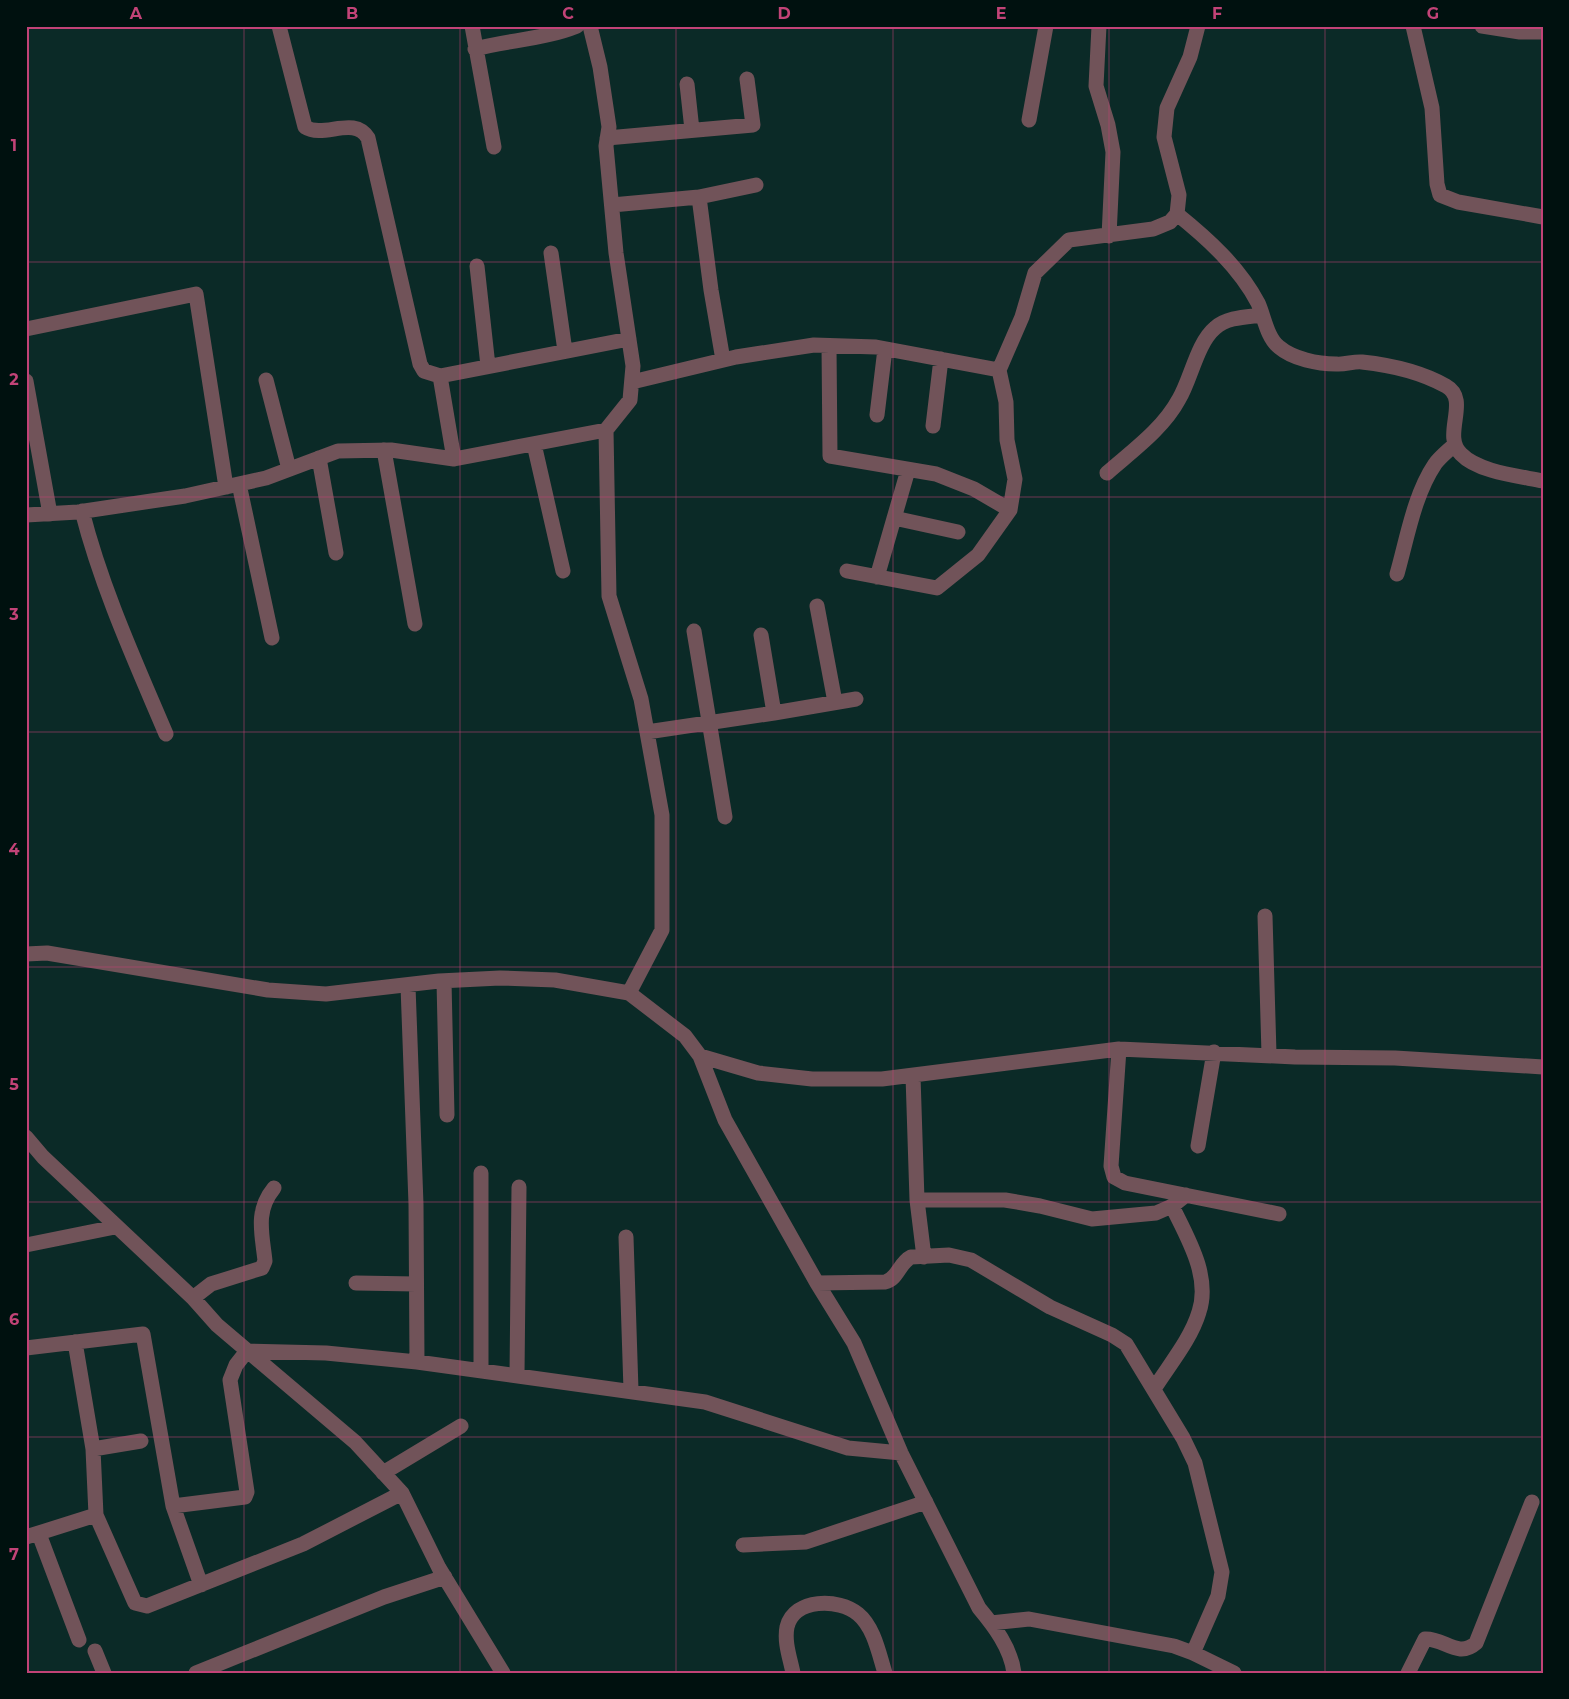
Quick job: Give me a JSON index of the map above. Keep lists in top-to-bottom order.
{
  "grid": {
    "columns": [
      "A",
      "B",
      "C",
      "D",
      "E",
      "F",
      "G"
    ],
    "rows": [
      "1",
      "2",
      "3",
      "4",
      "5",
      "6",
      "7"
    ]
  }
}
